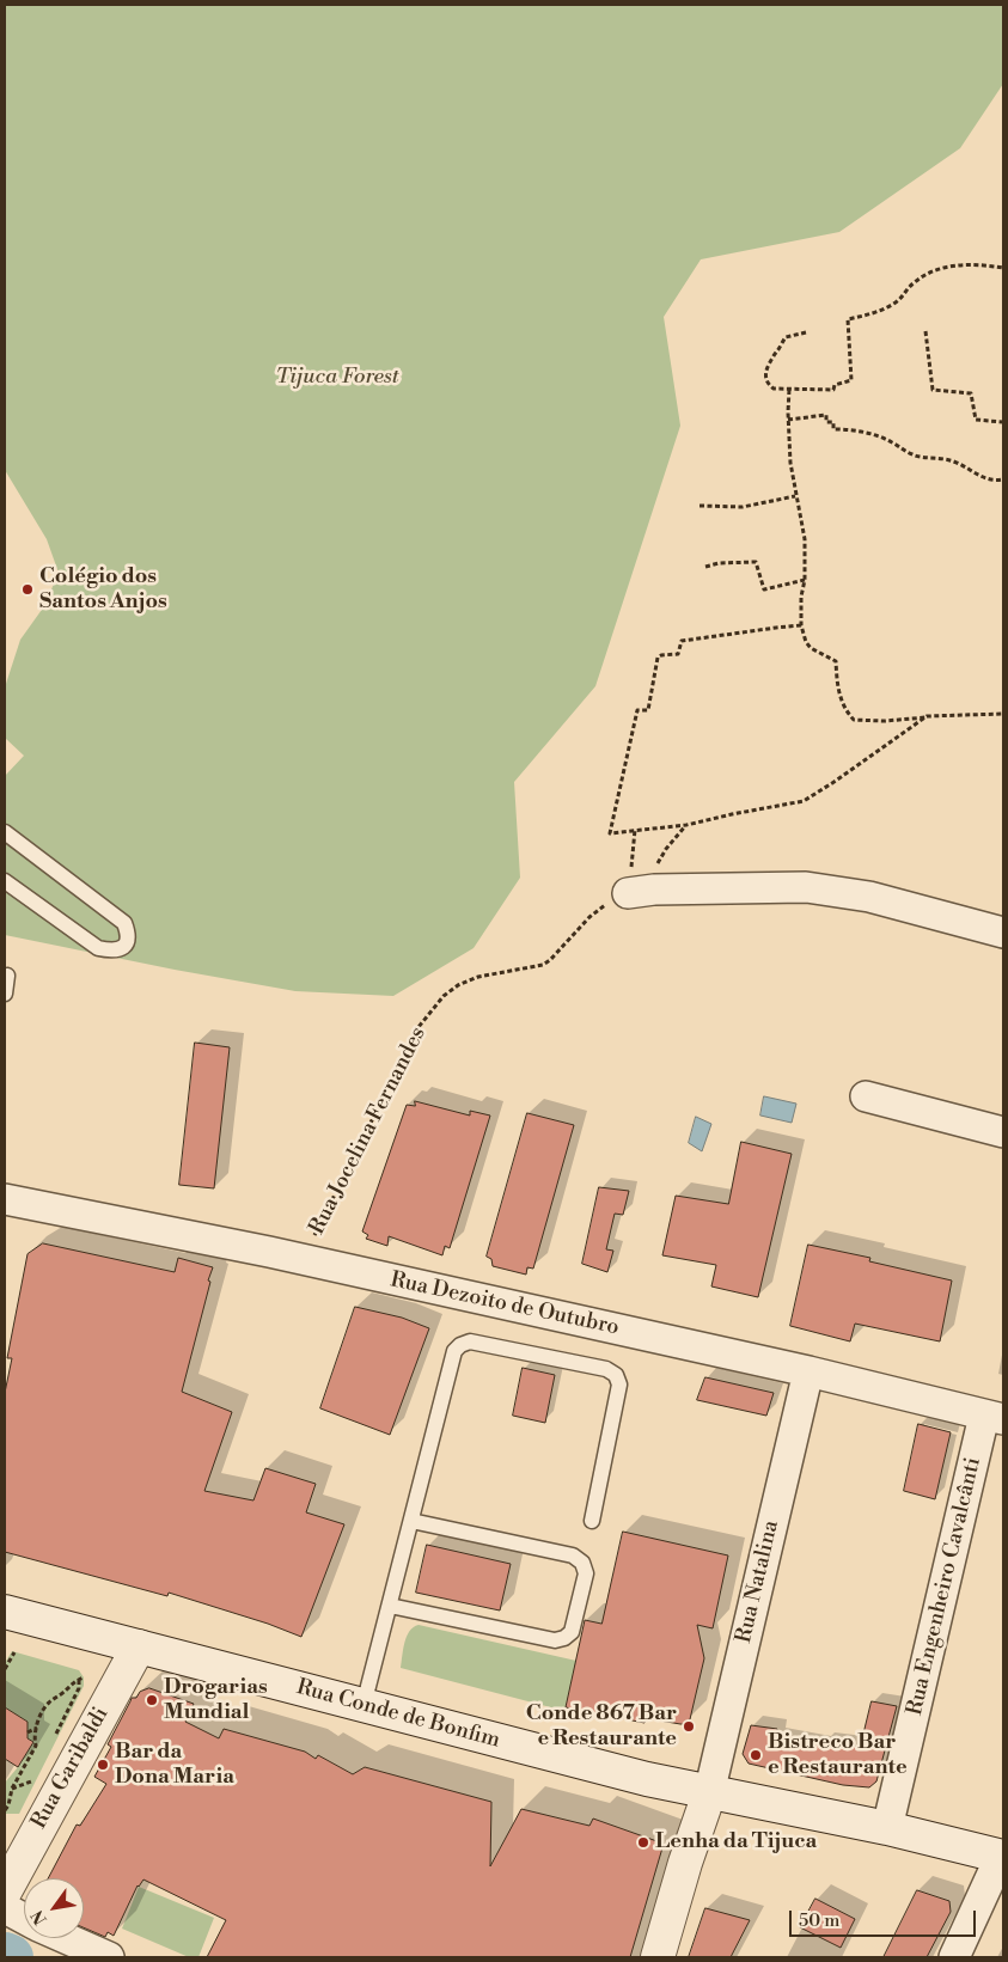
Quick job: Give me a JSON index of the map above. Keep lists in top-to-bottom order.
{
  "streets": {
    "main road": ["Rua Conde de Bonfim", "Rua Garibaldi"],
    "street": ["Rua Dezoito de Outubro", "Rua Natalina", "Rua Engenheiro Cavalcânti"],
    "path": ["Rua Jocelina Fernandes"]
  },
  "crossings": [
    ["Rua Jocelina Fernandes", "Rua Dezoito de Outubro"],
    ["Rua Dezoito de Outubro", "Rua Natalina"],
    ["Rua Dezoito de Outubro", "Rua Engenheiro Cavalcânti"],
    ["Rua Natalina", "Rua Conde de Bonfim"],
    ["Rua Engenheiro Cavalcânti", "Rua Conde de Bonfim"],
    ["Rua Conde de Bonfim", "Rua Garibaldi"]
  ],
  "parks": ["Tijuca Forest"],
  "places": [
    "Colégio dos Santos Anjos",
    "Drogarias Mundial",
    "Conde 867 Bar e Restaurante",
    "Bistreco Bar e Restaurante",
    "Bar da Dona Maria",
    "Lenha da Tijuca"
  ],
  "scale_bar": "50 m",
  "north": "bottom left"
}
